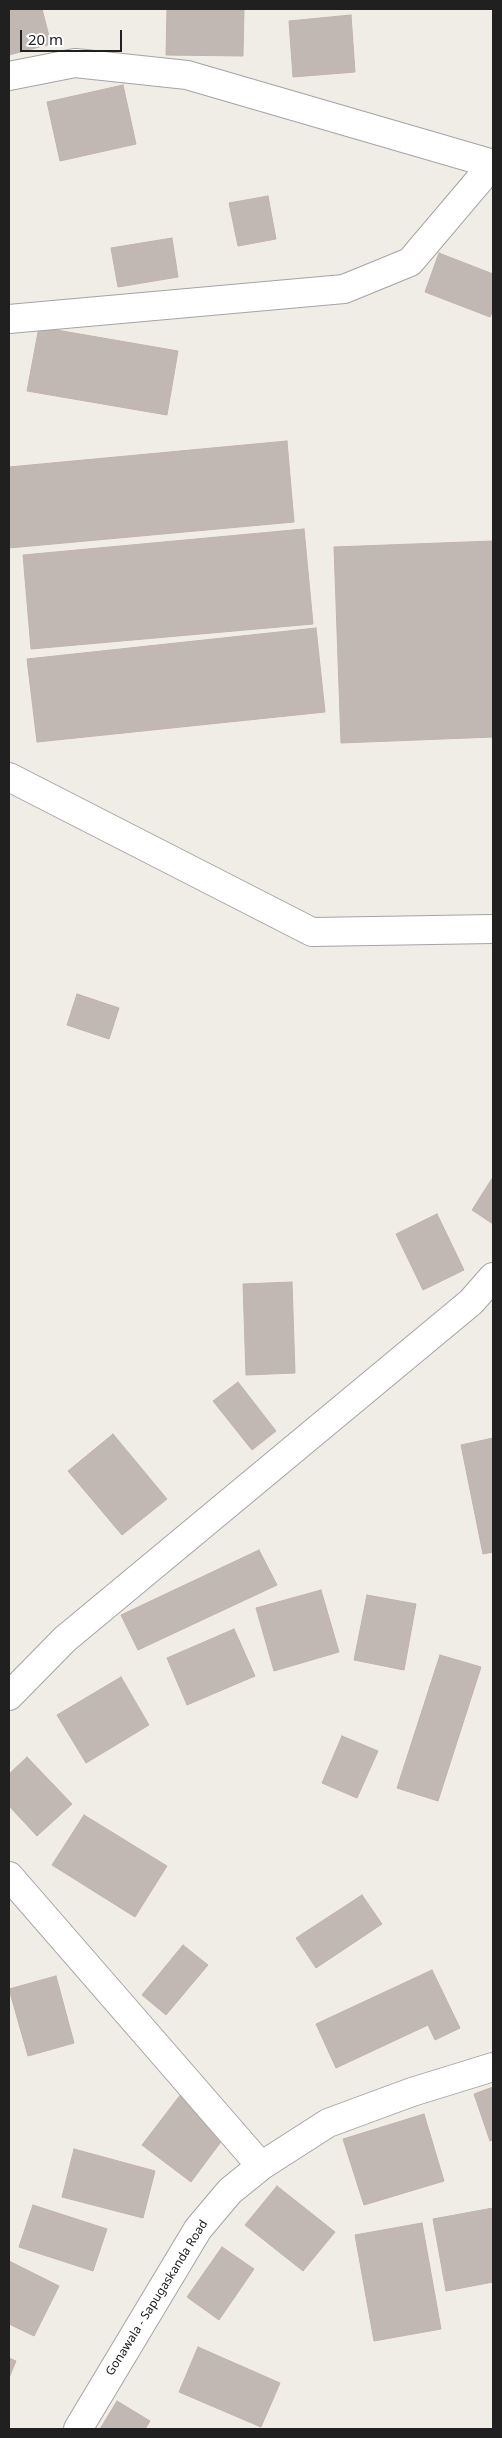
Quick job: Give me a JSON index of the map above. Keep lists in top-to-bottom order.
{
  "streets": {
    "street": ["Gonawala - Sapugaskanda Road"]
  },
  "scale_bar": "20 m"
}
